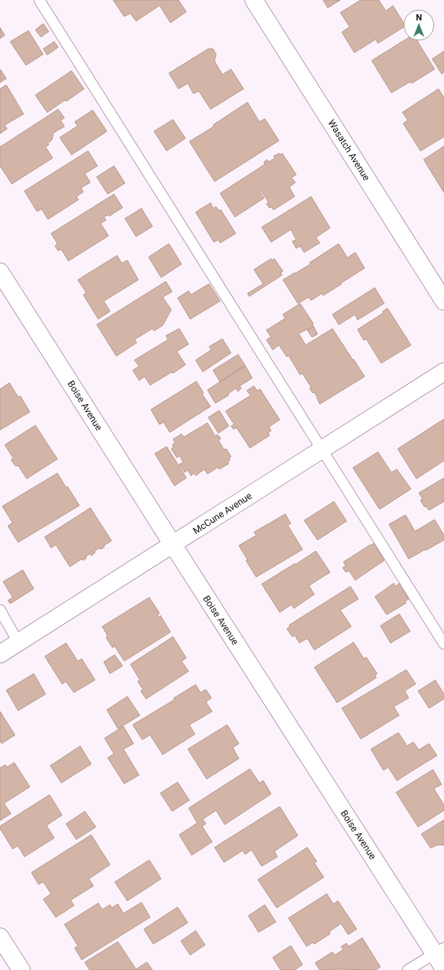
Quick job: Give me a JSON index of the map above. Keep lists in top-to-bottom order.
{
  "streets": {
    "street": ["Wasatch Avenue", "Boise Avenue", "McCune Avenue"]
  },
  "crossings": [
    ["Boise Avenue", "McCune Avenue"]
  ],
  "north": "top"
}
